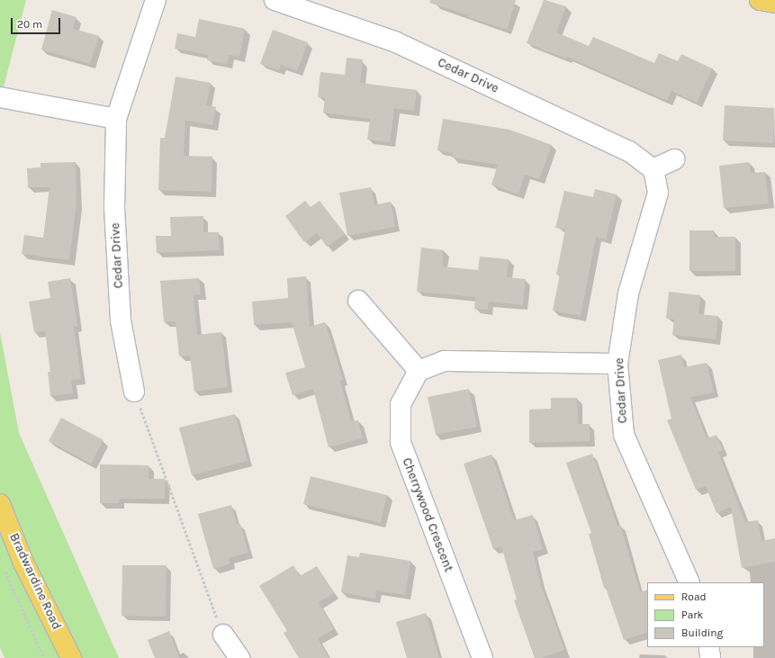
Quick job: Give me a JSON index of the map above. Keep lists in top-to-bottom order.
{
  "streets": {
    "main road": ["Bradwardine Road"],
    "street": ["Cedar Drive", "Cherrywood Crescent"]
  },
  "legend": ["Road", "Park", "Building"],
  "scale_bar": "20 m"
}
